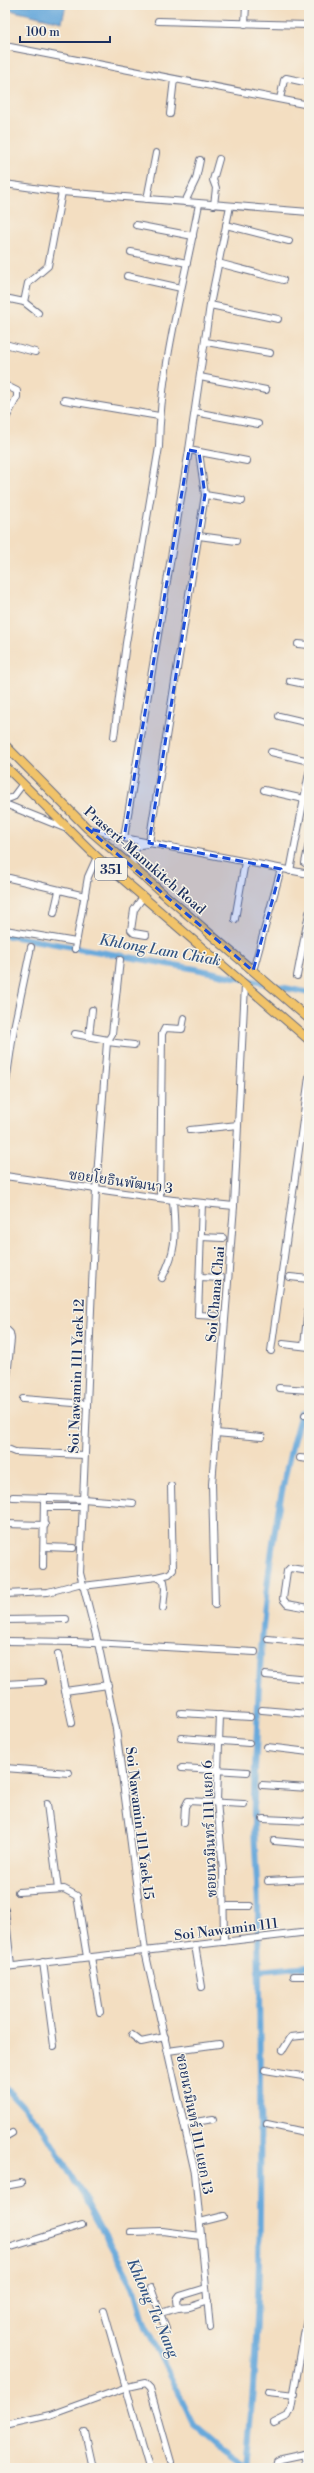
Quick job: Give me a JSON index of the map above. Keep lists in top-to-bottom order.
{
  "streets": {
    "main road": ["Prasert-Manukitch Road", "351"],
    "street": [
      "ซอยโยธินพัฒนา 3",
      "Soi Chana Chai",
      "Soi Nawamin 111 Yaek 12",
      "Soi Nawamin 111 Yaek 15",
      "ซอยนวมินทร์ 111 แยก 6",
      "Soi Nawamin 111",
      "ซอยนวมินทร์ 111 แยก 13"
    ]
  },
  "crossings": [
    ["Prasert-Manukitch Road", "Soi Chana Chai"],
    ["ซอยโยธินพัฒนา 3", "Soi Chana Chai"],
    ["ซอยโยธินพัฒนา 3", "Soi Nawamin 111 Yaek 12"],
    ["Soi Nawamin 111 Yaek 12", "Soi Nawamin 111 Yaek 15"],
    ["Soi Nawamin 111 Yaek 15", "Soi Nawamin 111"],
    ["Soi Nawamin 111 Yaek 15", "ซอยนวมินทร์ 111 แยก 13"],
    ["ซอยนวมินทร์ 111 แยก 6", "Soi Nawamin 111"],
    ["Soi Nawamin 111", "ซอยนวมินทร์ 111 แยก 13"]
  ],
  "water": ["Khlong Lam Chiak", "Khlong Ta Nang"],
  "scale_bar": "100 m"
}
